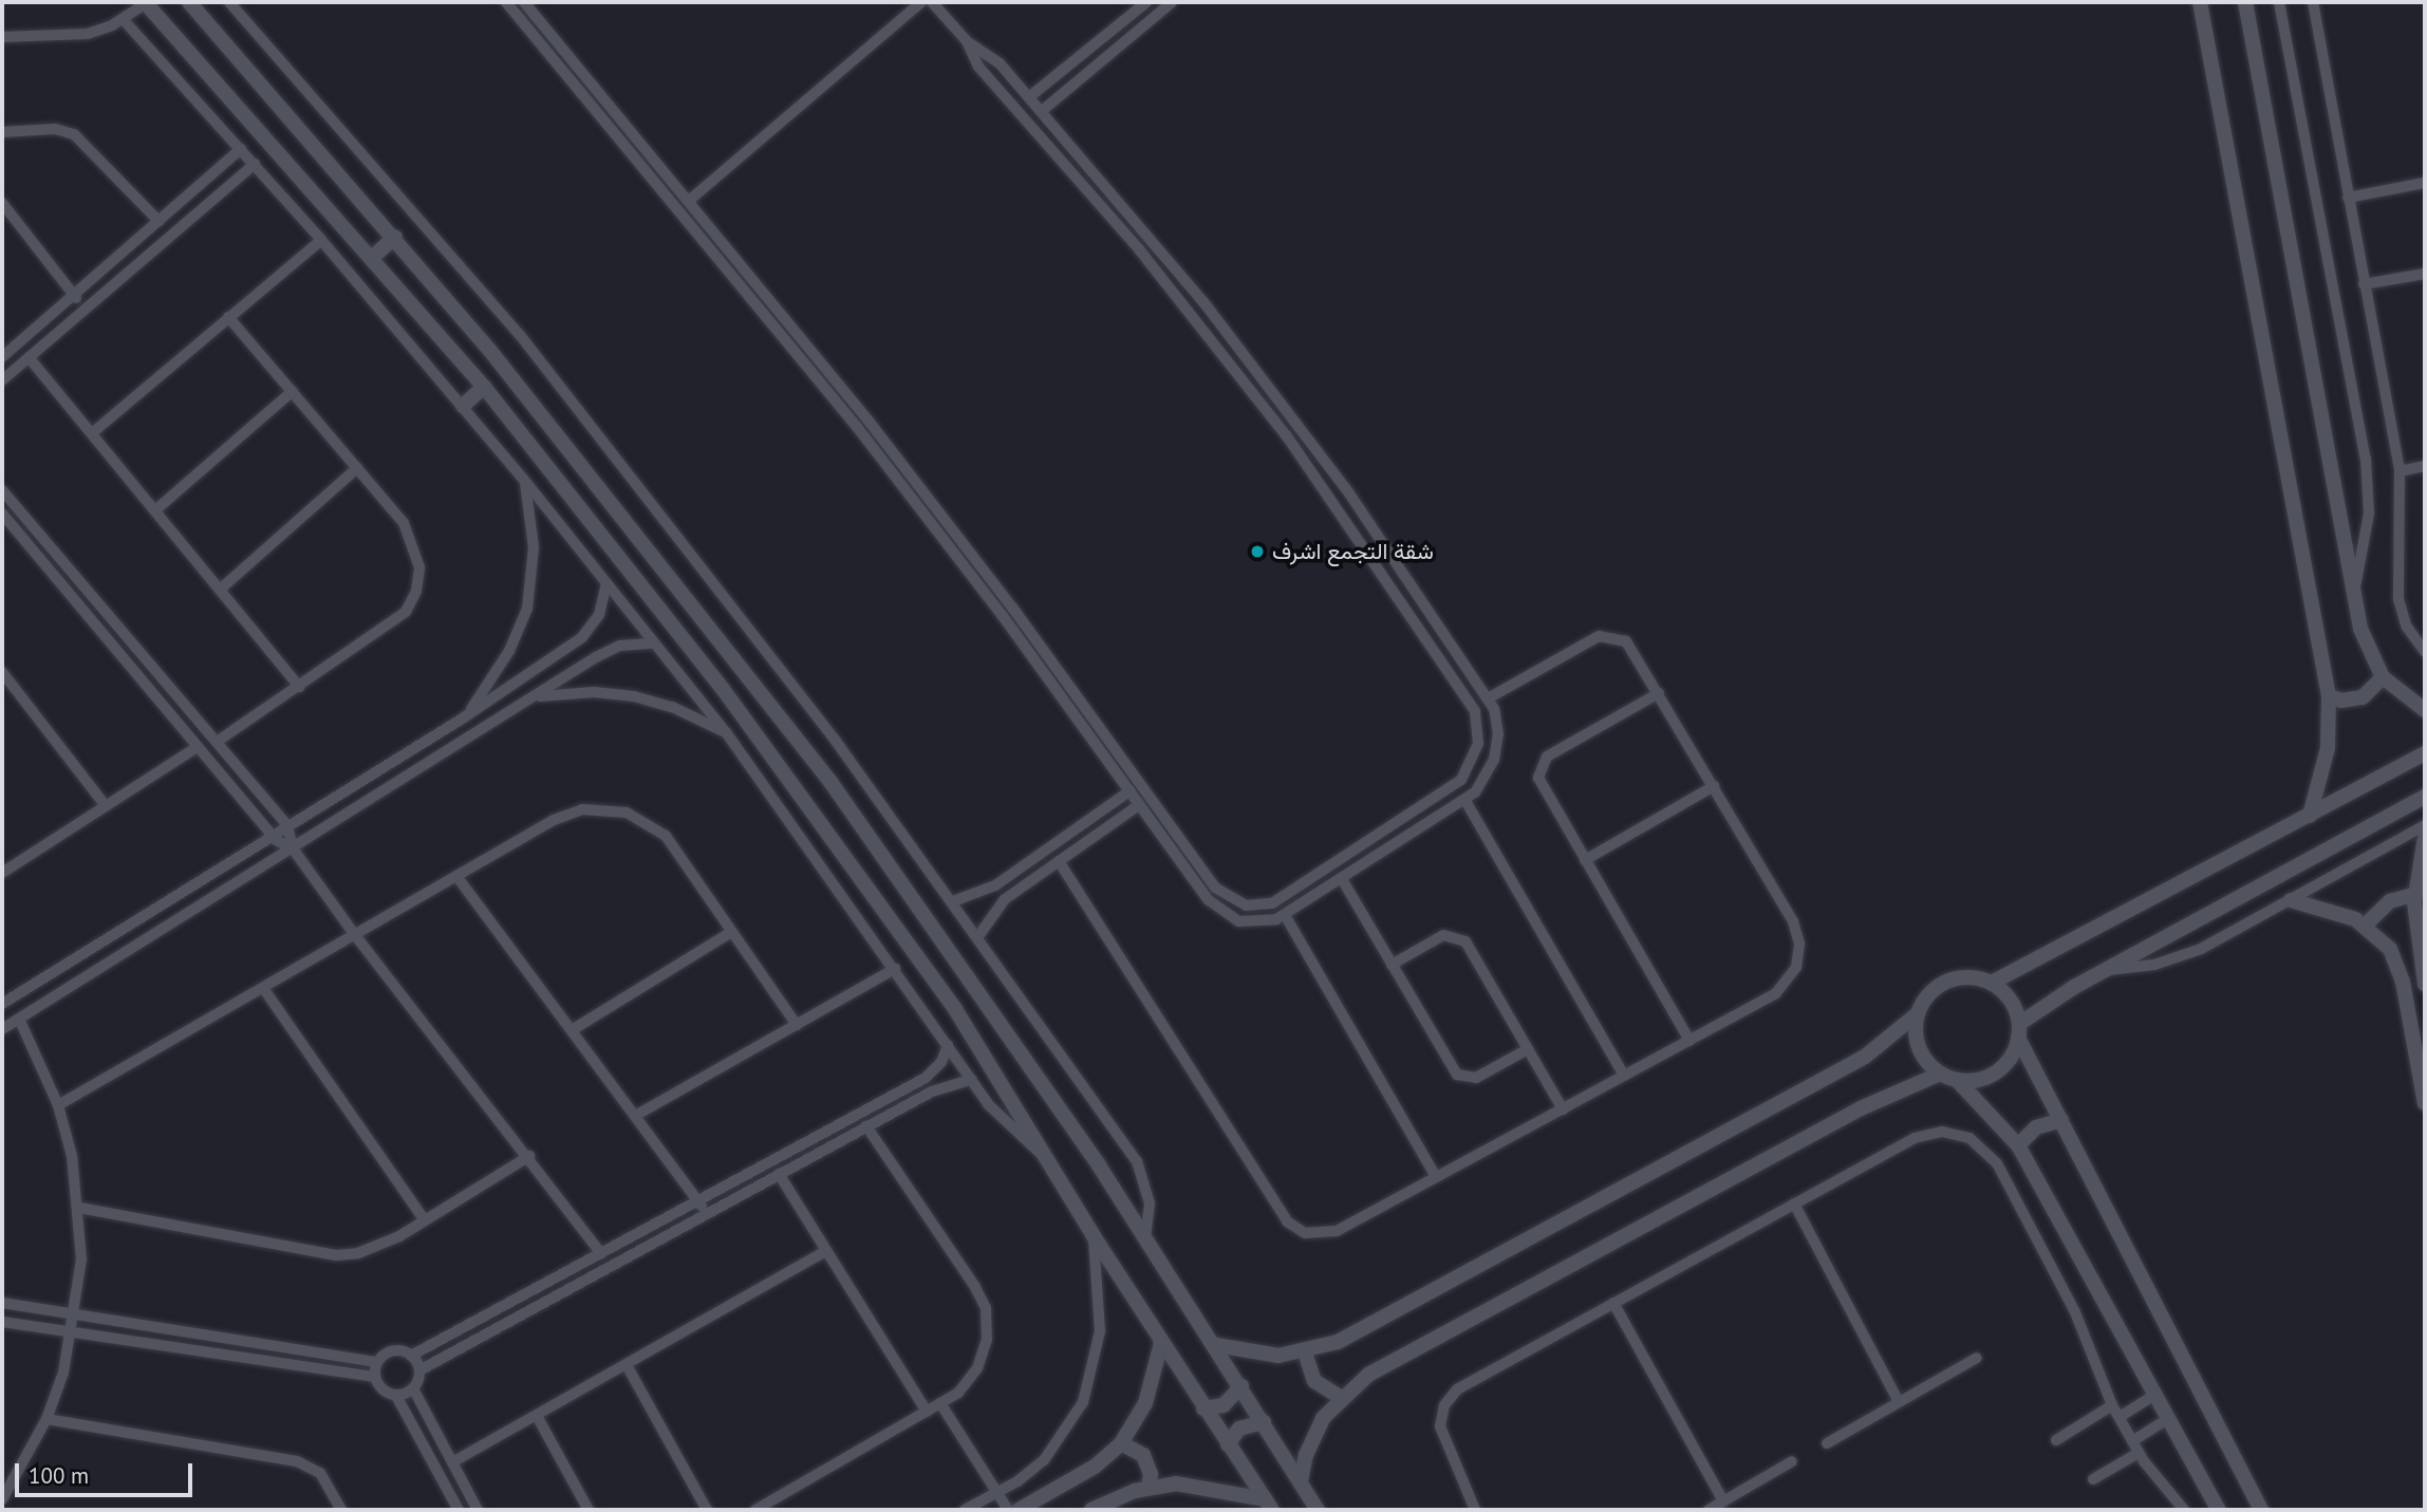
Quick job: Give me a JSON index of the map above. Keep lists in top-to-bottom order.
{
  "places": ["شقة التجمع اشرف"],
  "scale_bar": "100 m"
}
